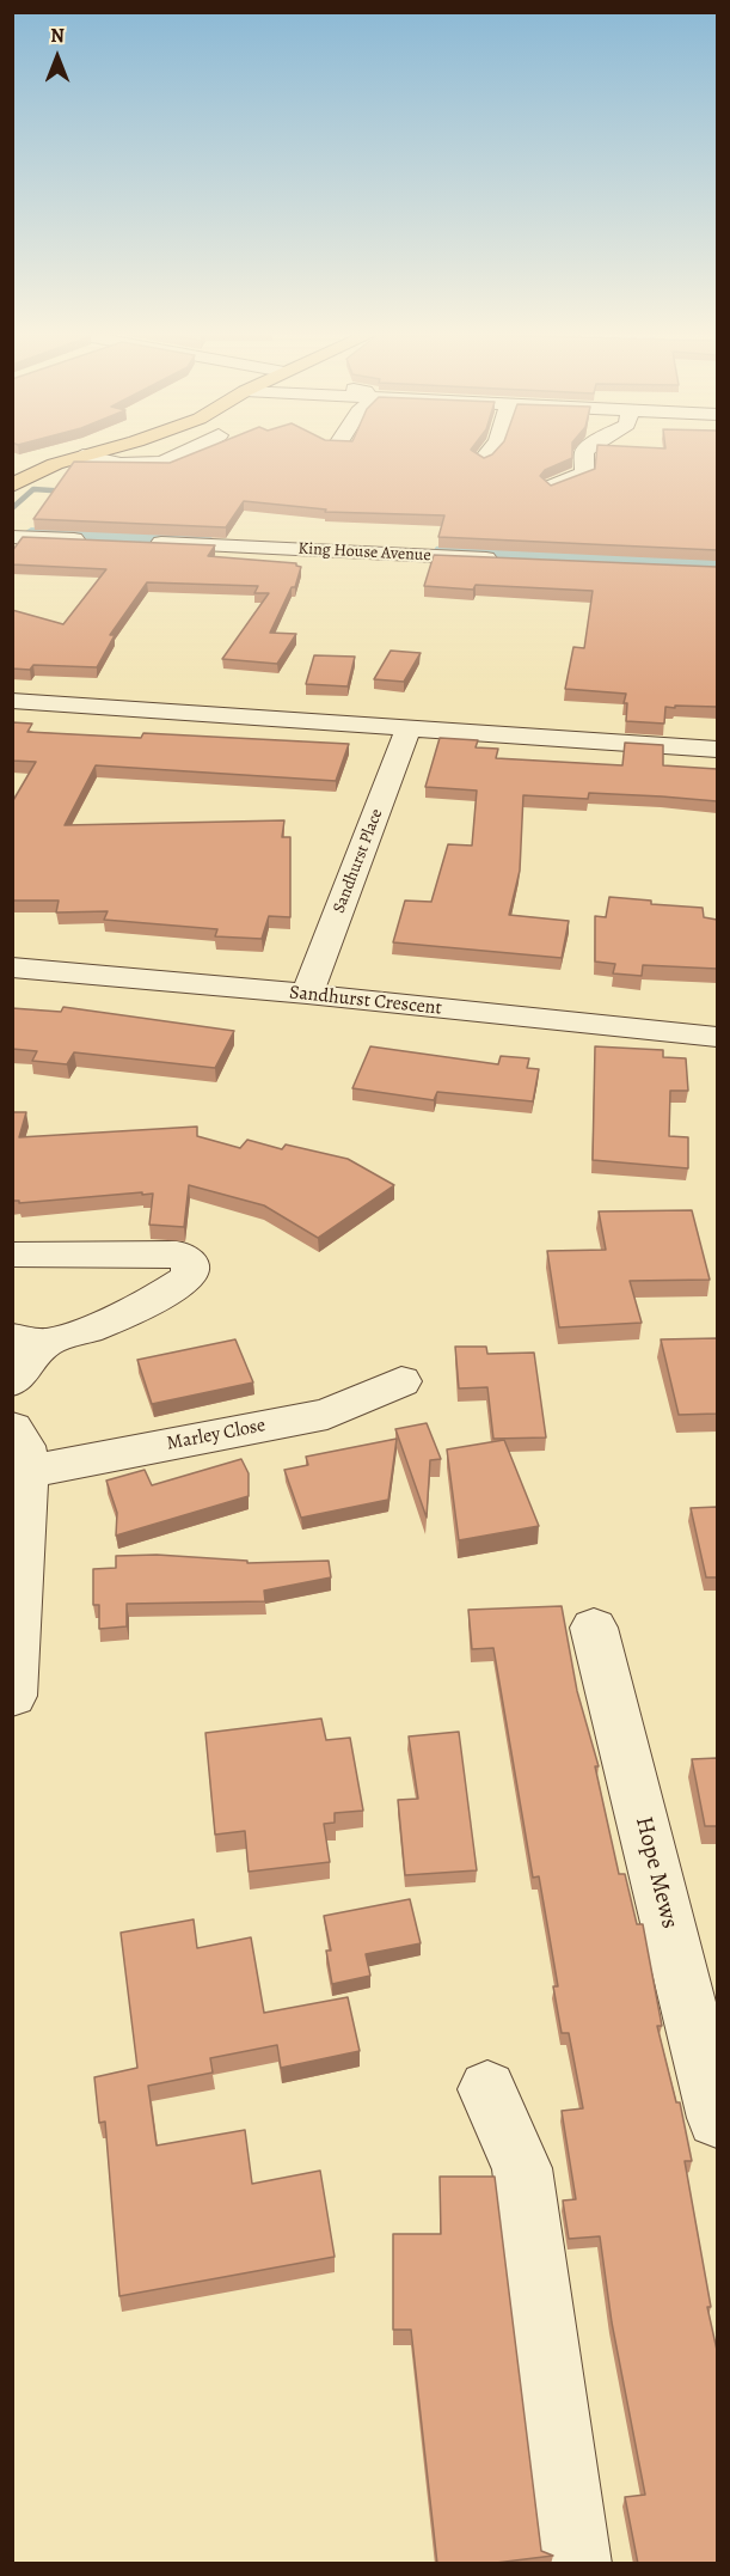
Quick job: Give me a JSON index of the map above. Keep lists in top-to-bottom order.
{
  "streets": {
    "street": [
      "King House Avenue",
      "Sandhurst Place",
      "Sandhurst Crescent",
      "Marley Close",
      "Hope Mews"
    ]
  },
  "crossings": [
    ["Sandhurst Place", "Sandhurst Crescent"]
  ],
  "north": "top"
}
